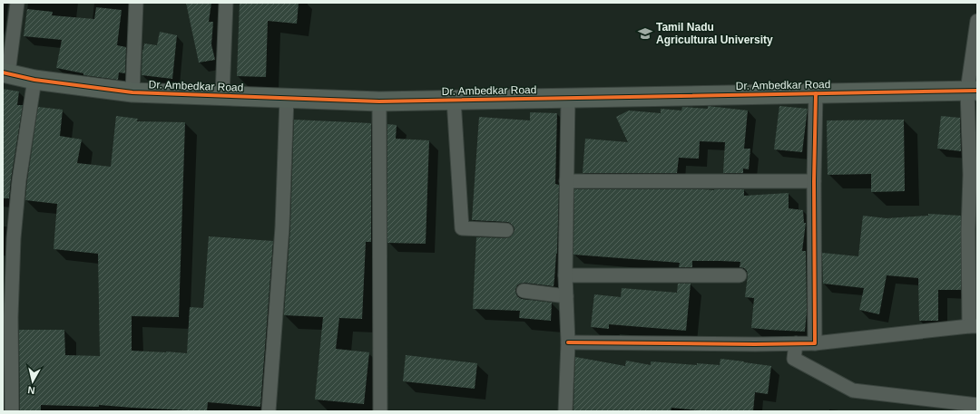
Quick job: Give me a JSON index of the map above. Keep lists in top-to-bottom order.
{
  "streets": {
    "street": ["Dr. Ambedkar Road"]
  },
  "places": {
    "school or university": ["Tamil Nadu Agricultural University"]
  },
  "north": "bottom"
}
